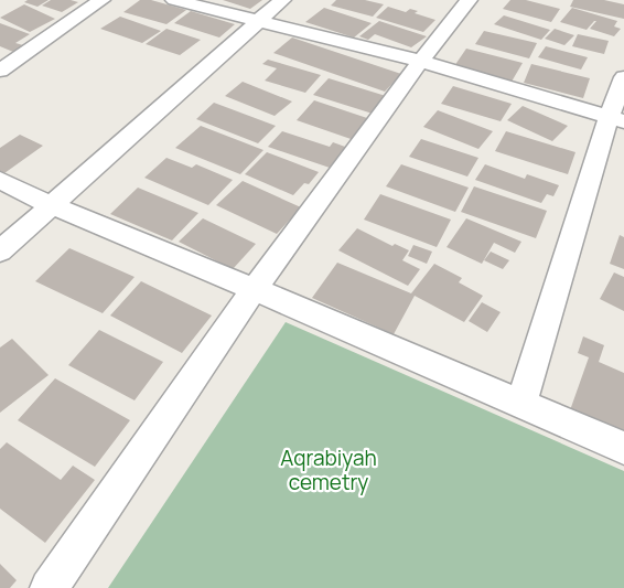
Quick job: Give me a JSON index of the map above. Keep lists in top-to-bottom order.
{
  "parks": ["Aqrabiyah cemetry"]
}
